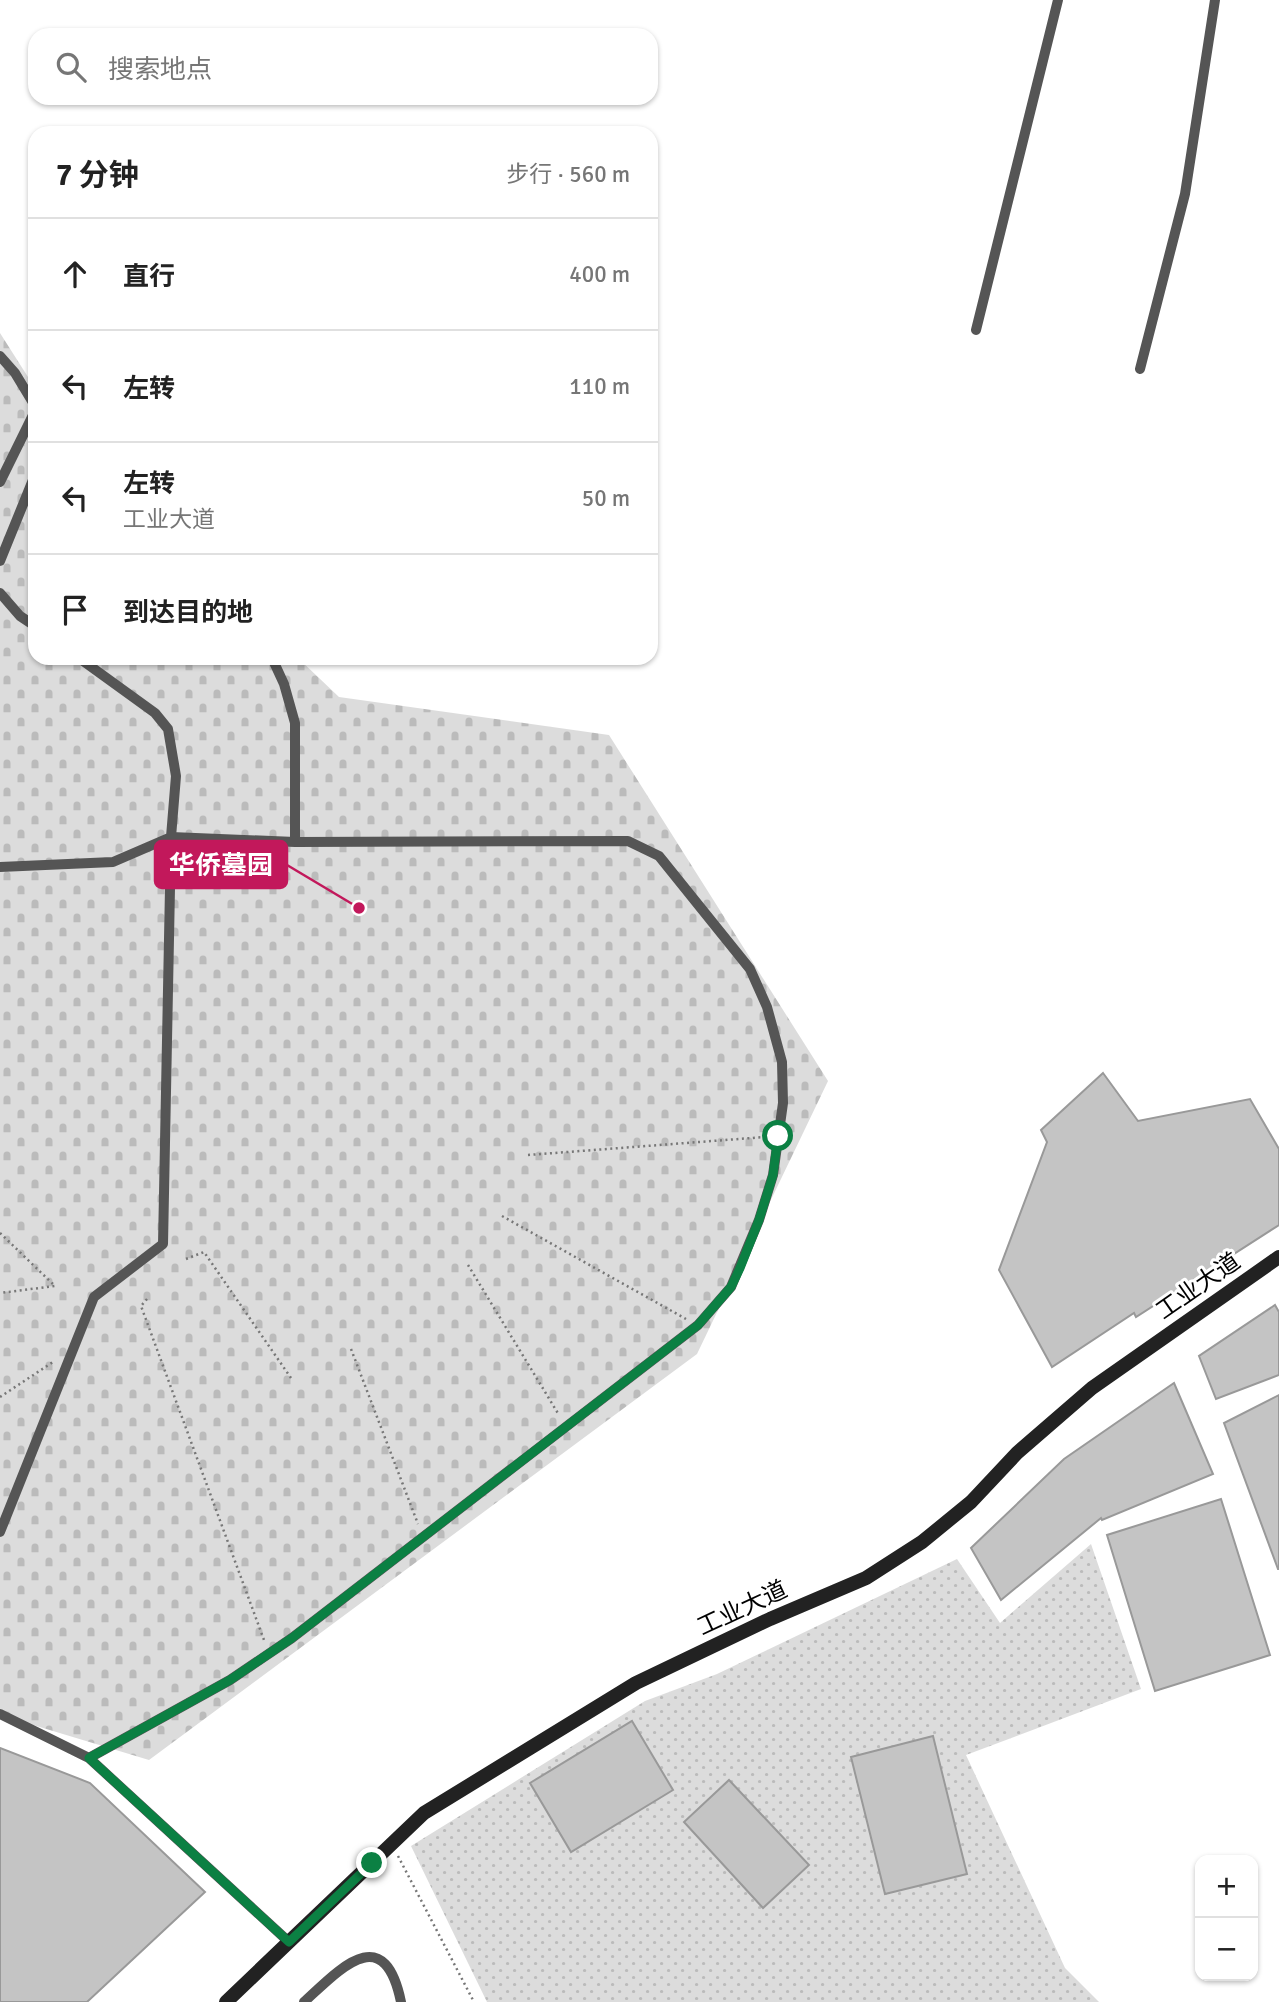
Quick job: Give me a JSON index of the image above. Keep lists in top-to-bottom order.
{
  "streets": {
    "street": ["工业大道"]
  },
  "places": ["华侨墓园"],
  "page": {
    "search": "搜索地点",
    "heading": ["7 分钟", "步行 · 560 m"],
    "list": [
      ["直行", "400 m"],
      ["左转", "110 m"],
      ["左转", "工业大道", "50 m"],
      "到达目的地"
    ],
    "map_buttons": ["+", "−"]
  }
}
